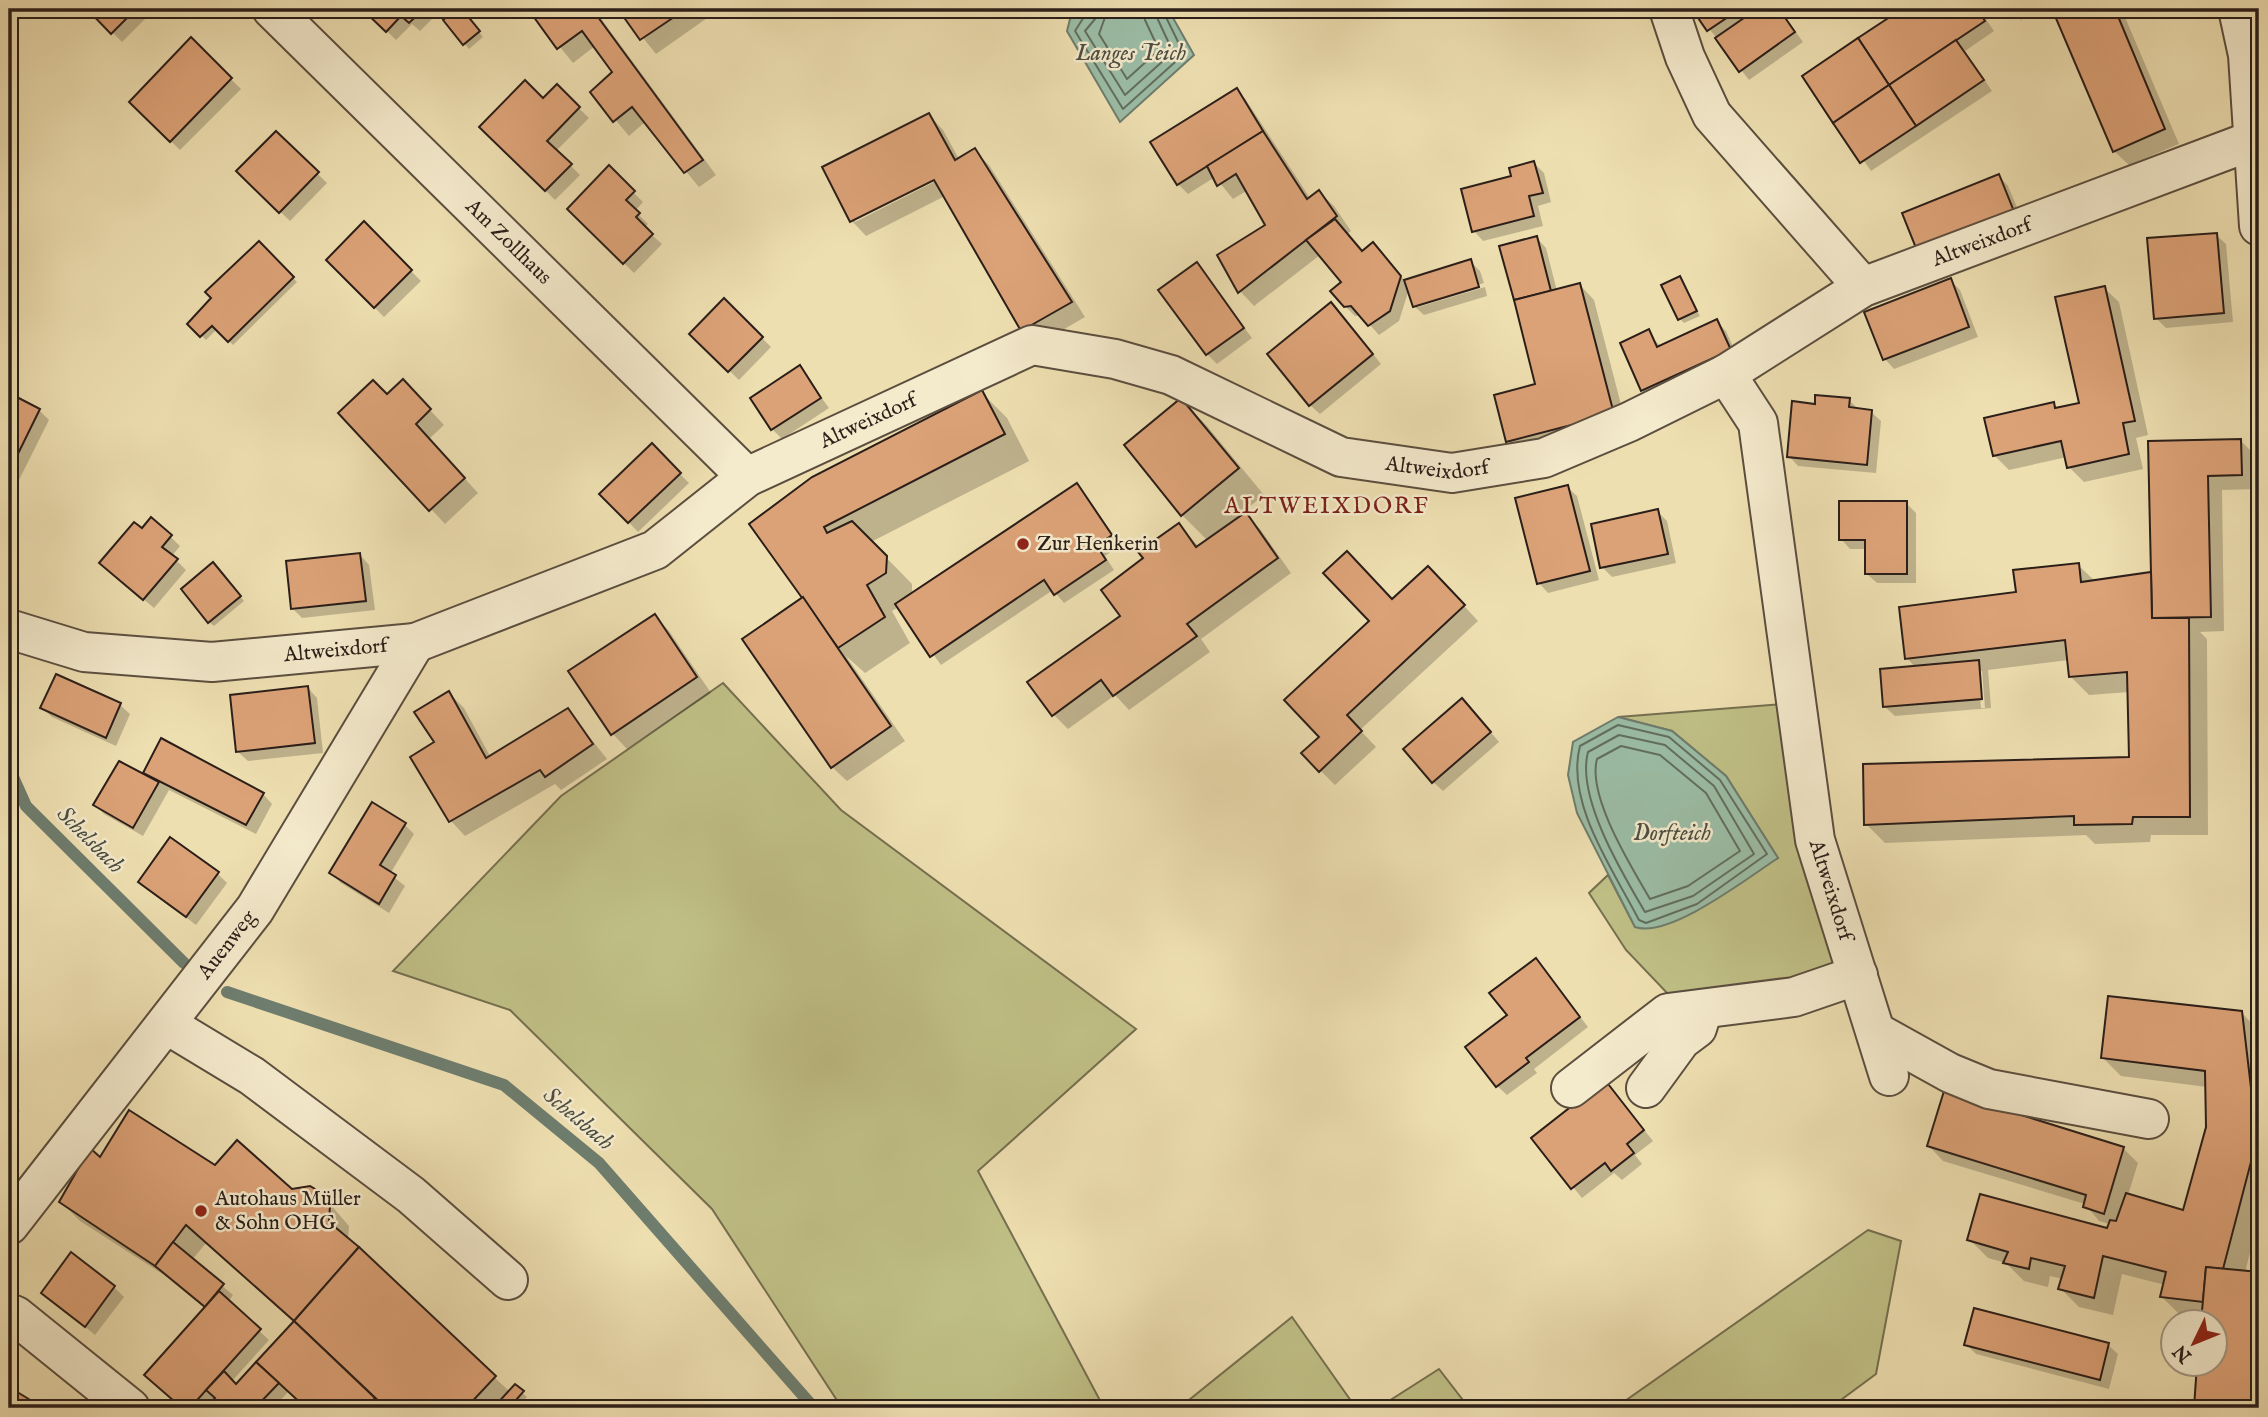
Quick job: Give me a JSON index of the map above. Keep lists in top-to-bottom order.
{
  "streets": {
    "street": ["Altweixdorf", "Am Zollhaus", "Auenweg"]
  },
  "crossings": [
    ["Altweixdorf", "Am Zollhaus"],
    ["Altweixdorf", "Auenweg"]
  ],
  "districts": ["ALTWEIXDORF"],
  "water": ["Langes Teich", "Dorfteich", "Schelsbach"],
  "places": ["Zur Henkerin", "Autohaus Müller & Sohn OHG"],
  "north": "bottom left"
}
